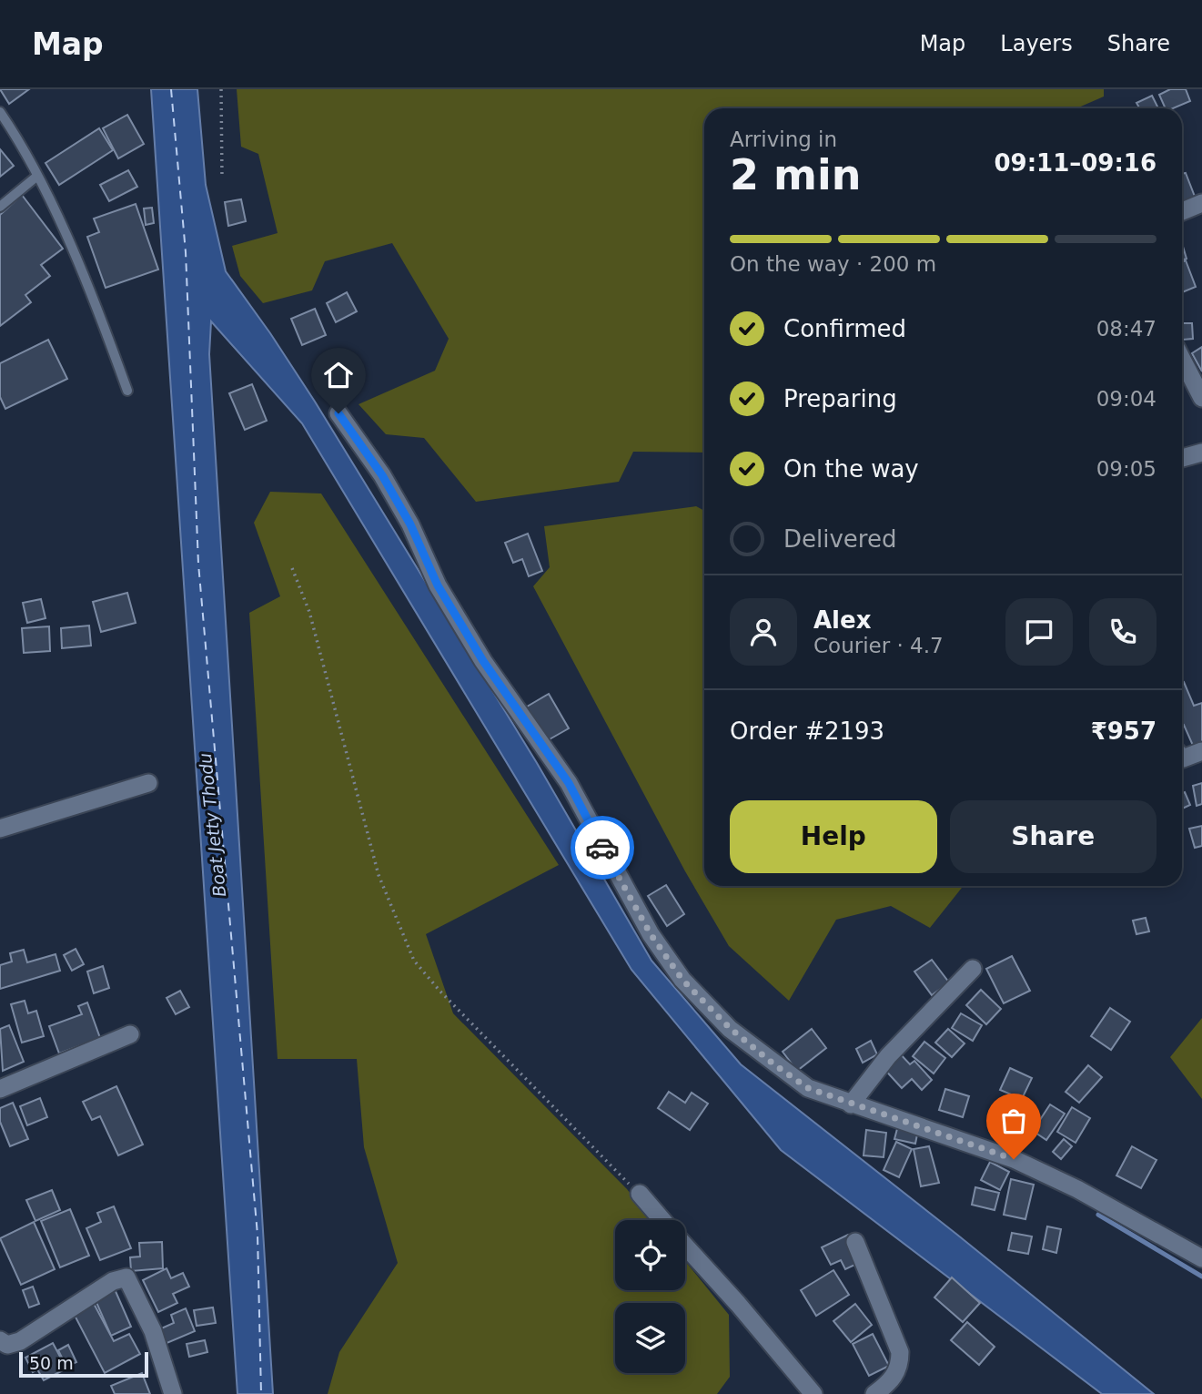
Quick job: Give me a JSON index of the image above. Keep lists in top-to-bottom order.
{
  "water": ["Boat Jetty Thodu"],
  "scale_bar": "50 m",
  "page": {
    "header": "Map",
    "nav": ["Map", "Layers", "Share"],
    "heading": ["2 min", "Arriving in", "09:11–09:16"],
    "panel": [
      "Alex",
      "Courier · 4.7",
      "Order #2193",
      "₹957"
    ],
    "bar": "On the way · 200 m",
    "list": [
      ["Confirmed", "08:47"],
      ["Preparing", "09:04"],
      ["On the way", "09:05"],
      "Delivered"
    ],
    "buttons": ["Help", "Share"],
    "scale": "50 m"
  }
}
